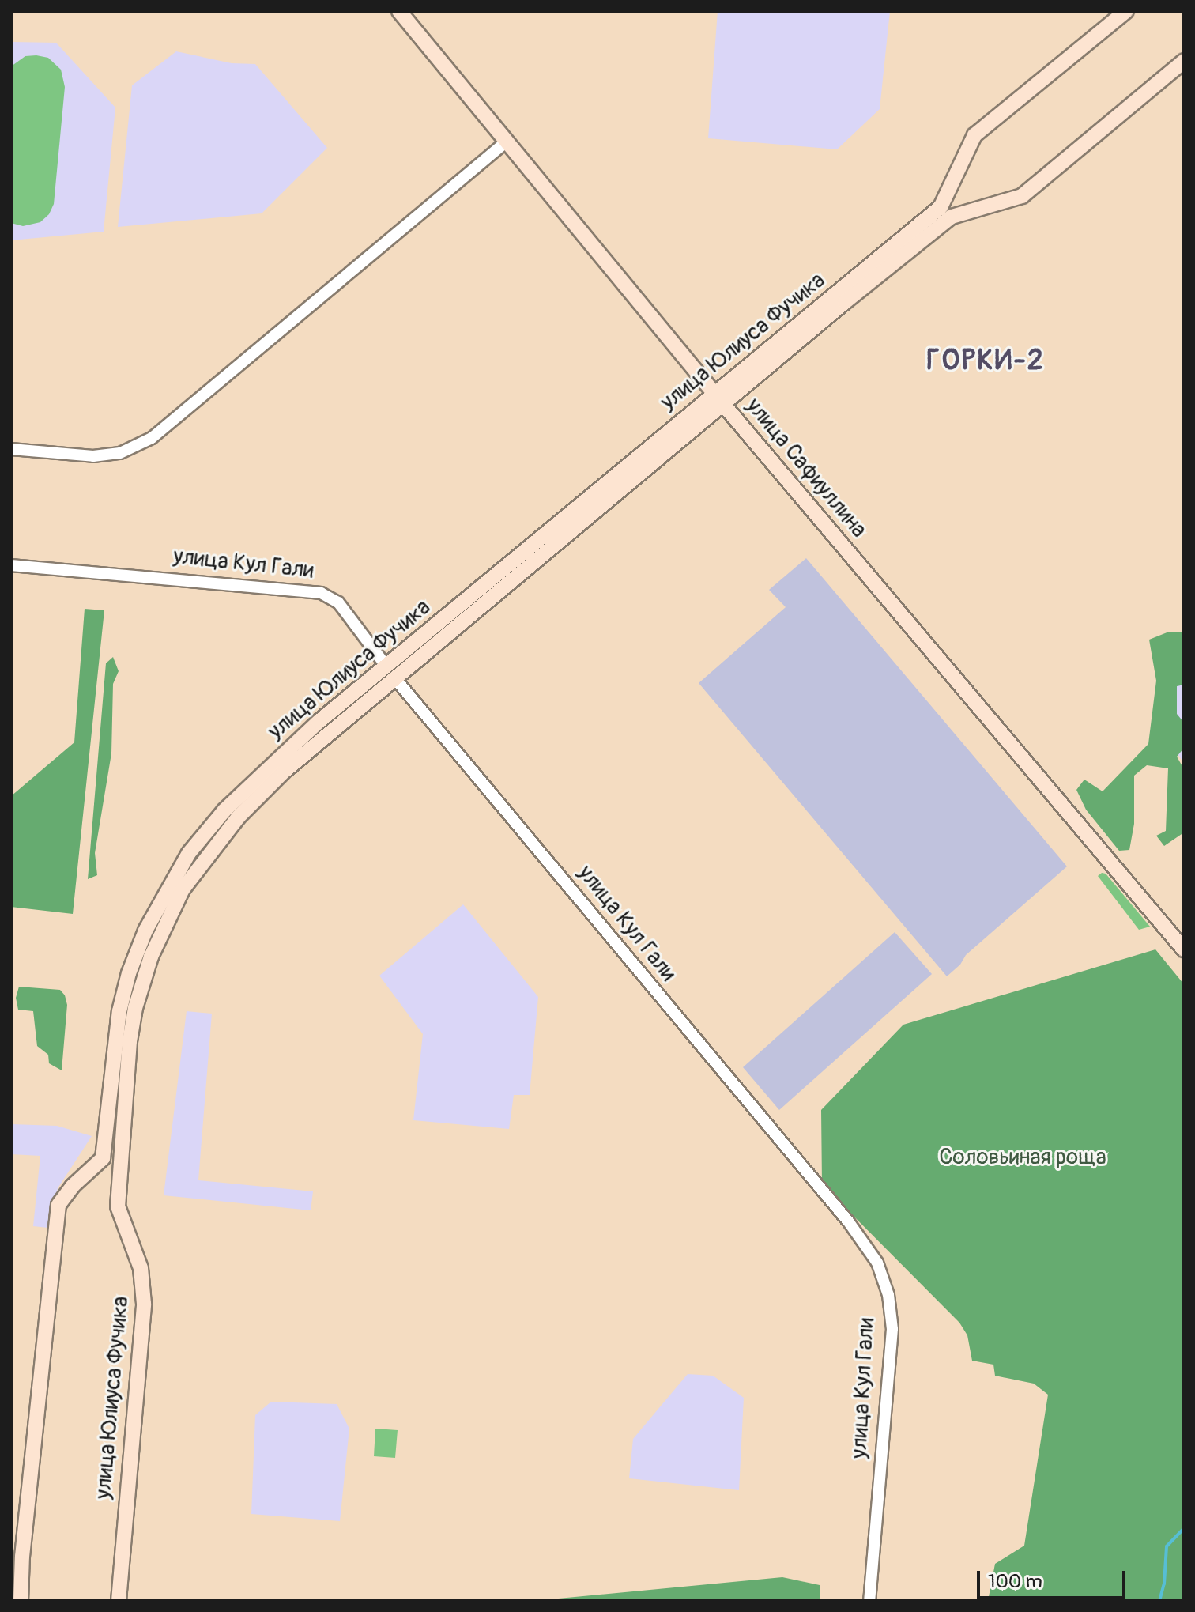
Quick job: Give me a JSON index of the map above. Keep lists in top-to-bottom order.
{
  "streets": {
    "main road": ["улица Юлиуса Фучика", "улица Сафиуллина"],
    "street": ["улица Кул Гали"]
  },
  "crossings": [
    ["улица Юлиуса Фучика", "улица Сафиуллина"],
    ["улица Юлиуса Фучика", "улица Кул Гали"]
  ],
  "districts": ["ГОРКИ-2"],
  "parks": ["Соловьиная роща"],
  "scale_bar": "100 m"
}
